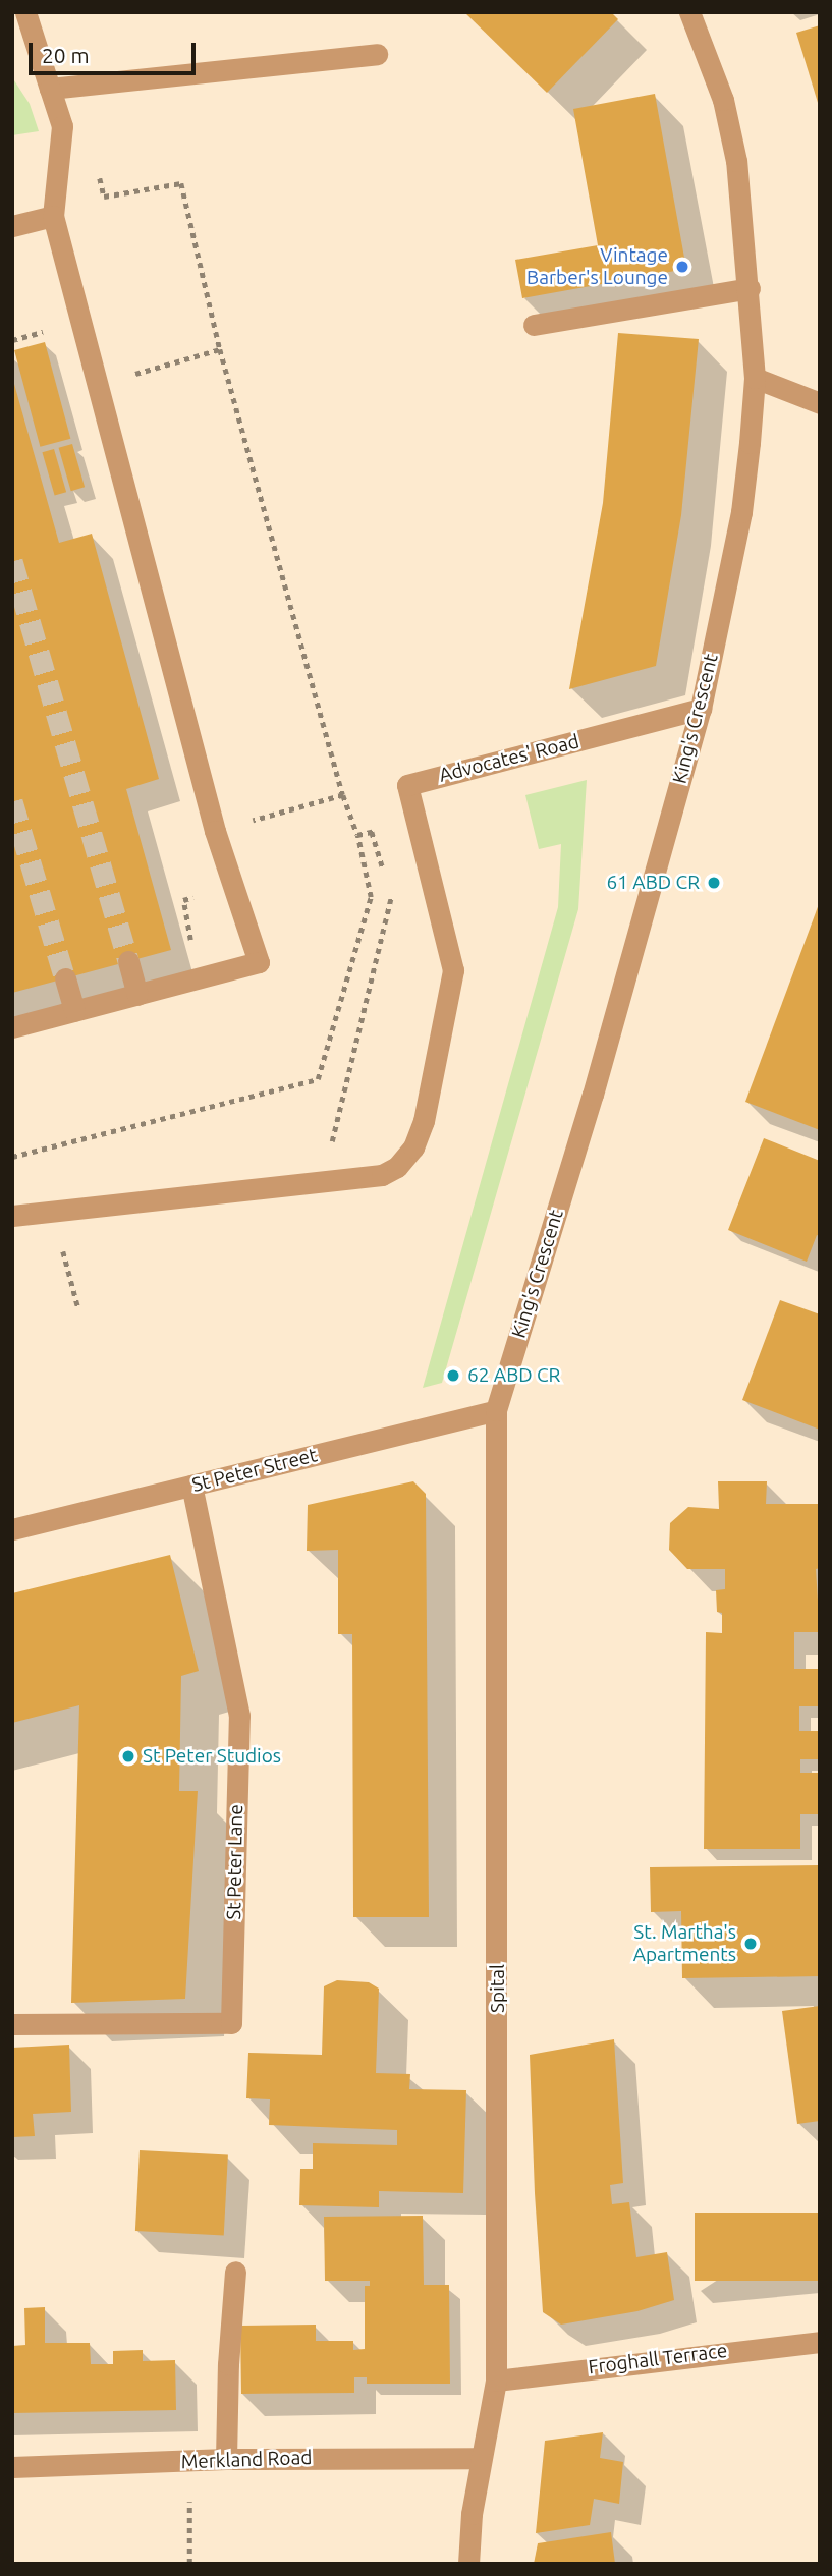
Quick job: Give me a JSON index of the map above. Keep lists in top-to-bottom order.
{
  "streets": {
    "street": [
      "King's Crescent",
      "Advocates' Road",
      "St Peter Street",
      "St Peter Lane",
      "Spital",
      "Froghall Terrace",
      "Merkland Road"
    ]
  },
  "crossings": [
    ["King's Crescent", "Advocates' Road"],
    ["King's Crescent", "St Peter Street"],
    ["King's Crescent", "Spital"],
    ["St Peter Street", "St Peter Lane"],
    ["St Peter Street", "Spital"],
    ["Spital", "Froghall Terrace"],
    ["Spital", "Merkland Road"]
  ],
  "places": [
    "Vintage Barber's Lounge",
    "61 ABD CR",
    "62 ABD CR",
    "St Peter Studios",
    "St. Martha's Apartments"
  ],
  "scale_bar": "20 m"
}
